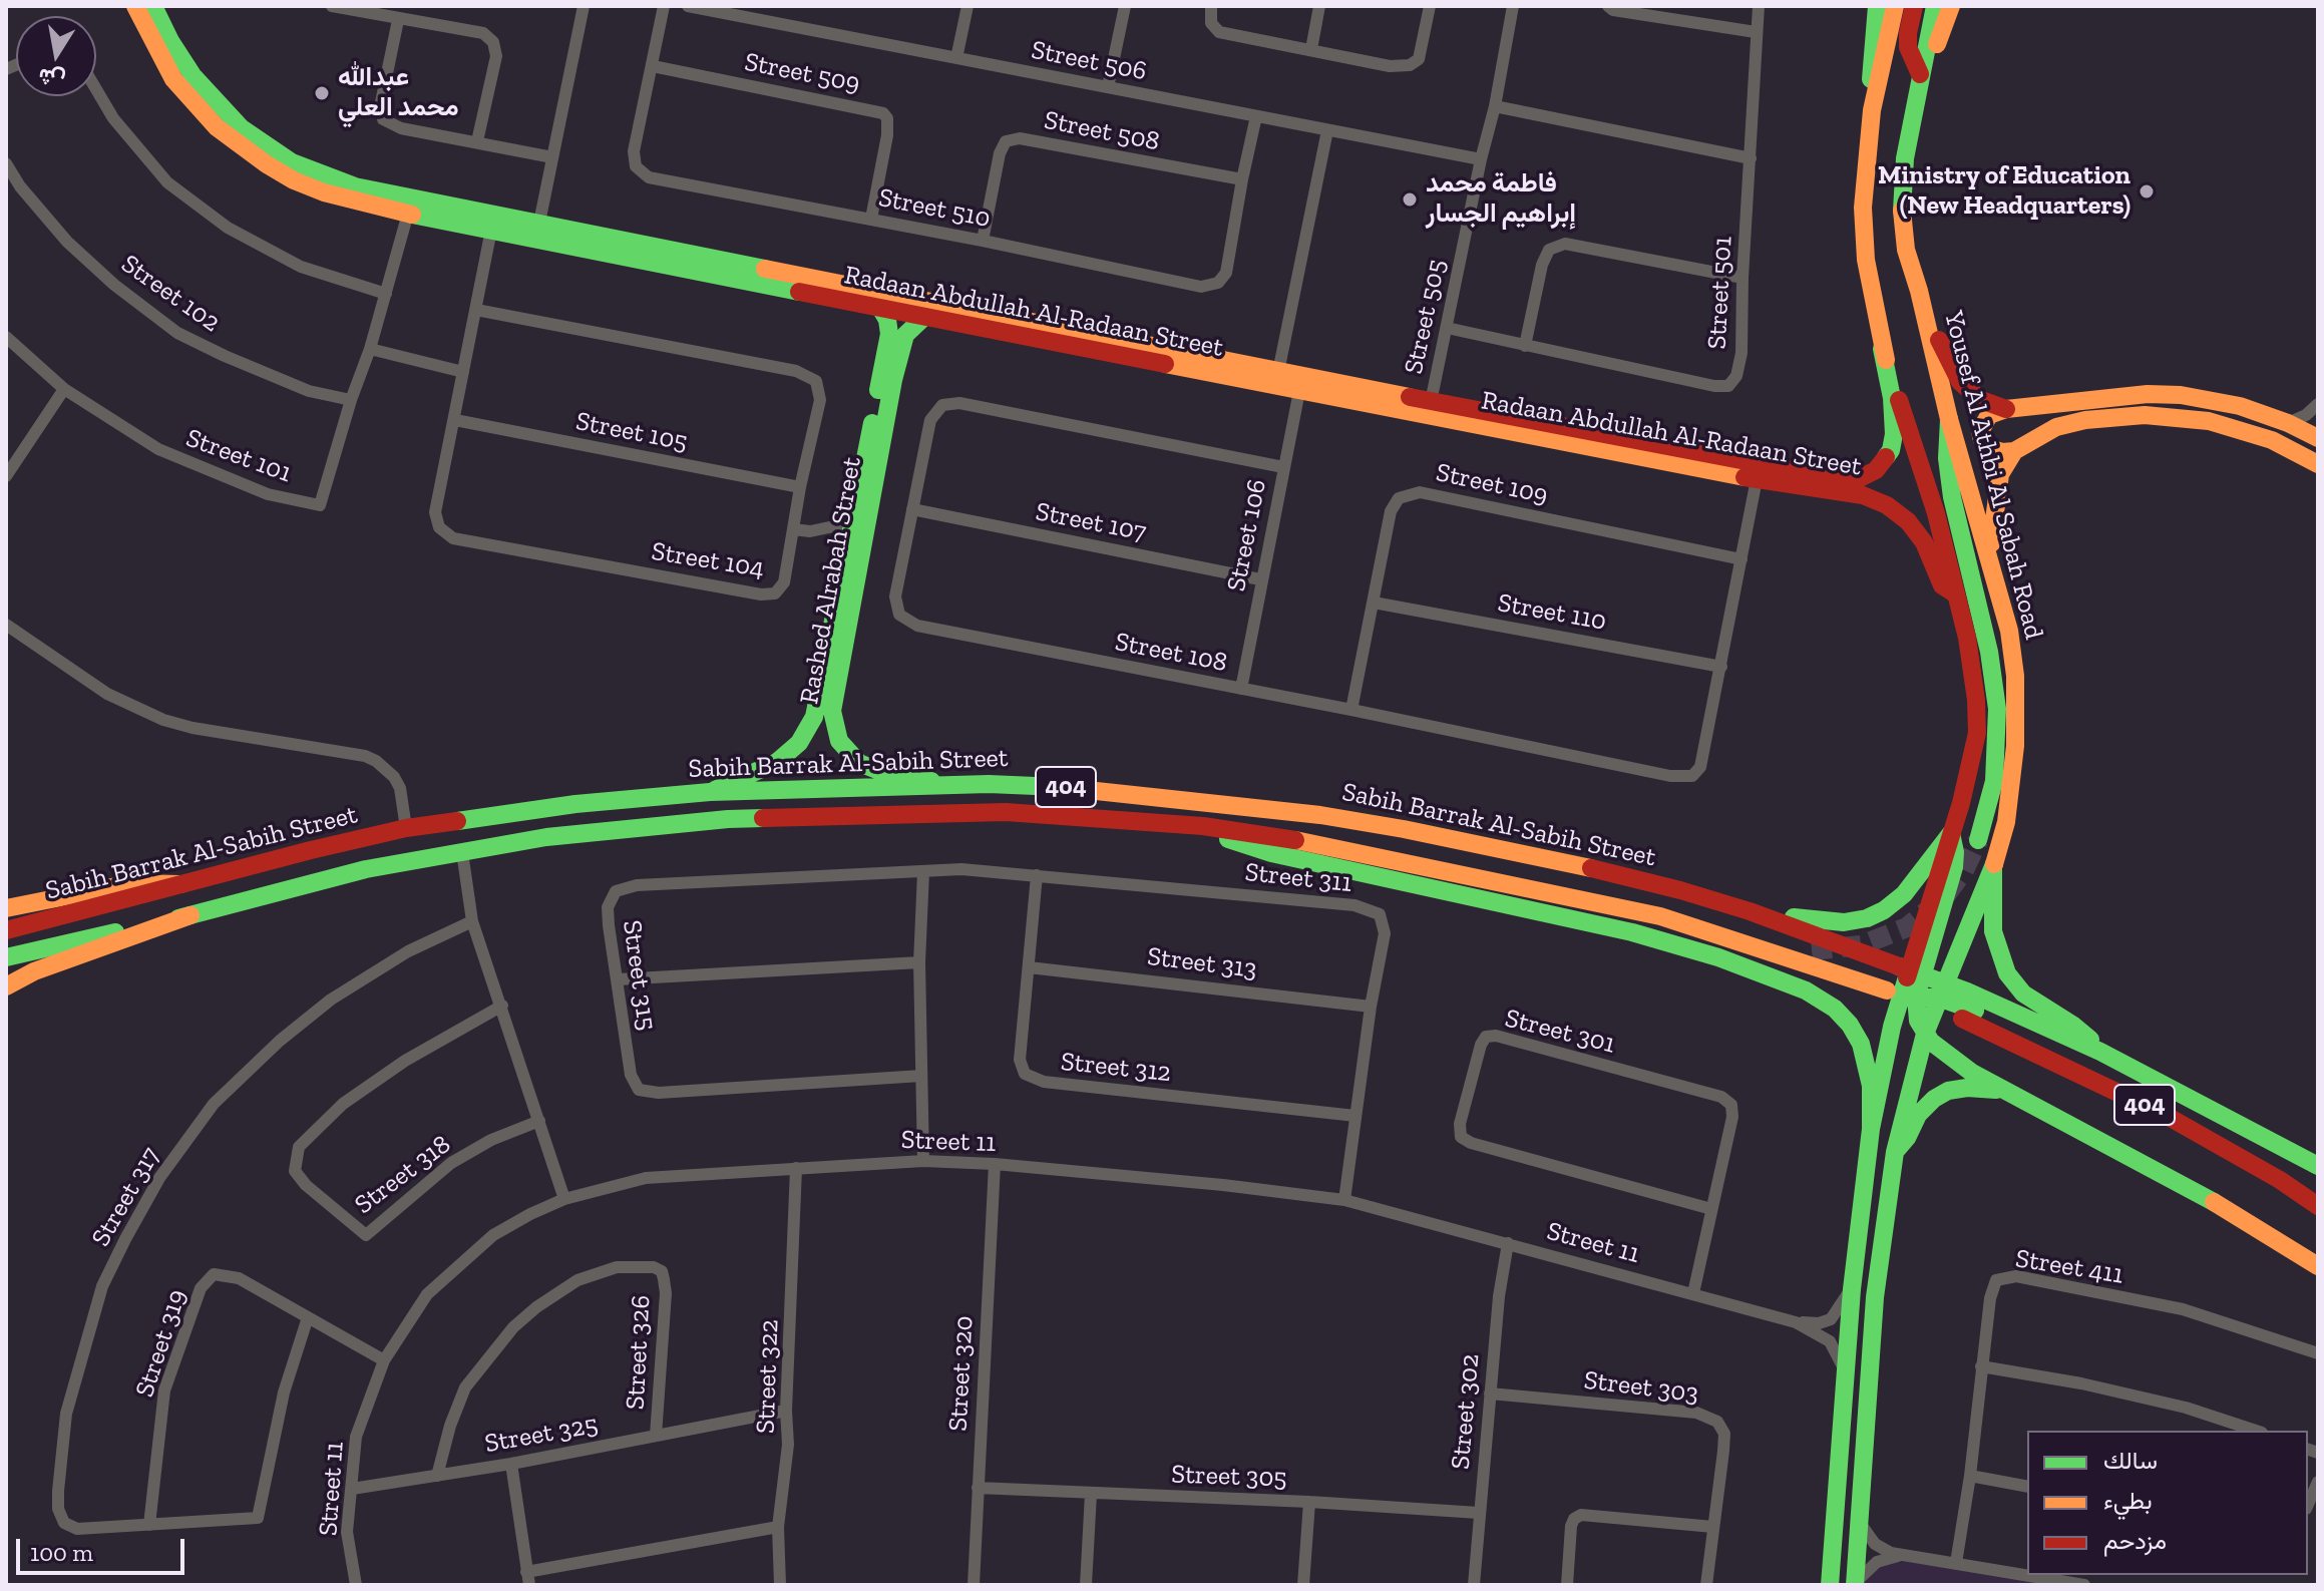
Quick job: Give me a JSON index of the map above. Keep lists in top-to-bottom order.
{
  "streets": {
    "main road": [
      "Radaan Abdullah Al-Radaan Street",
      "Yousef Al Athbi Al Sabah Road",
      "Rashed Alrabah Street",
      "Sabih Barrak Al-Sabih Street",
      "404"
    ],
    "street": [
      "Street 506",
      "Street 509",
      "Street 508",
      "Street 510",
      "Street 501",
      "Street 102",
      "Street 505",
      "Street 105",
      "Street 101",
      "Street 109",
      "Street 107",
      "Street 106",
      "Street 104",
      "Street 110",
      "Street 108",
      "Street 311",
      "Street 313",
      "Street 315",
      "Street 301",
      "Street 312",
      "Street 11",
      "Street 318",
      "Street 317",
      "Street 411",
      "Street 319",
      "Street 326",
      "Street 320",
      "Street 322",
      "Street 303",
      "Street 302",
      "Street 325",
      "Street 305"
    ]
  },
  "crossings": [
    ["Street 506", "Street 510"],
    ["Street 506", "Street 505"],
    ["Street 509", "Street 510"],
    ["Street 508", "Street 510"],
    ["Street 501", "Street 505"],
    ["Street 102", "Street 101"],
    ["Radaan Abdullah Al-Radaan Street", "Street 505"],
    ["Radaan Abdullah Al-Radaan Street", "Street 101"],
    ["Radaan Abdullah Al-Radaan Street", "Street 106"],
    ["Radaan Abdullah Al-Radaan Street", "Street 104"],
    ["Radaan Abdullah Al-Radaan Street", "Rashed Alrabah Street"],
    ["Radaan Abdullah Al-Radaan Street", "Street 108"],
    ["Street 105", "Street 104"],
    ["Yousef Al Athbi Al Sabah Road", "Sabih Barrak Al-Sabih Street"],
    ["Street 109", "Street 110"],
    ["Street 109", "Street 108"],
    ["Street 107", "Street 106"],
    ["Street 107", "Street 108"],
    ["Street 106", "Street 108"],
    ["Rashed Alrabah Street", "Sabih Barrak Al-Sabih Street"],
    ["Street 110", "Street 108"],
    ["Sabih Barrak Al-Sabih Street", "404"],
    ["Street 311", "Street 313"],
    ["Street 311", "Street 315"],
    ["Street 311", "Street 312"],
    ["Street 311", "Street 11"],
    ["Street 313", "Street 312"],
    ["Street 301", "Street 11"],
    ["Street 11", "Street 319"],
    ["Street 11", "Street 320"],
    ["Street 11", "Street 322"],
    ["Street 11", "Street 302"],
    ["Street 11", "Street 325"],
    ["Street 317", "Street 319"],
    ["Street 326", "Street 325"],
    ["Street 320", "Street 305"],
    ["Street 322", "Street 325"],
    ["Street 303", "Street 302"],
    ["Street 302", "Street 305"]
  ],
  "places": ["عبدالله محمد العلي", "Ministry of Education (New Headquarters)", "فاطمة محمد إبراهيم الجسار"],
  "legend": ["سالك", "بطيء", "مزدحم"],
  "scale_bar": "100 m",
  "north": "bottom"
}
